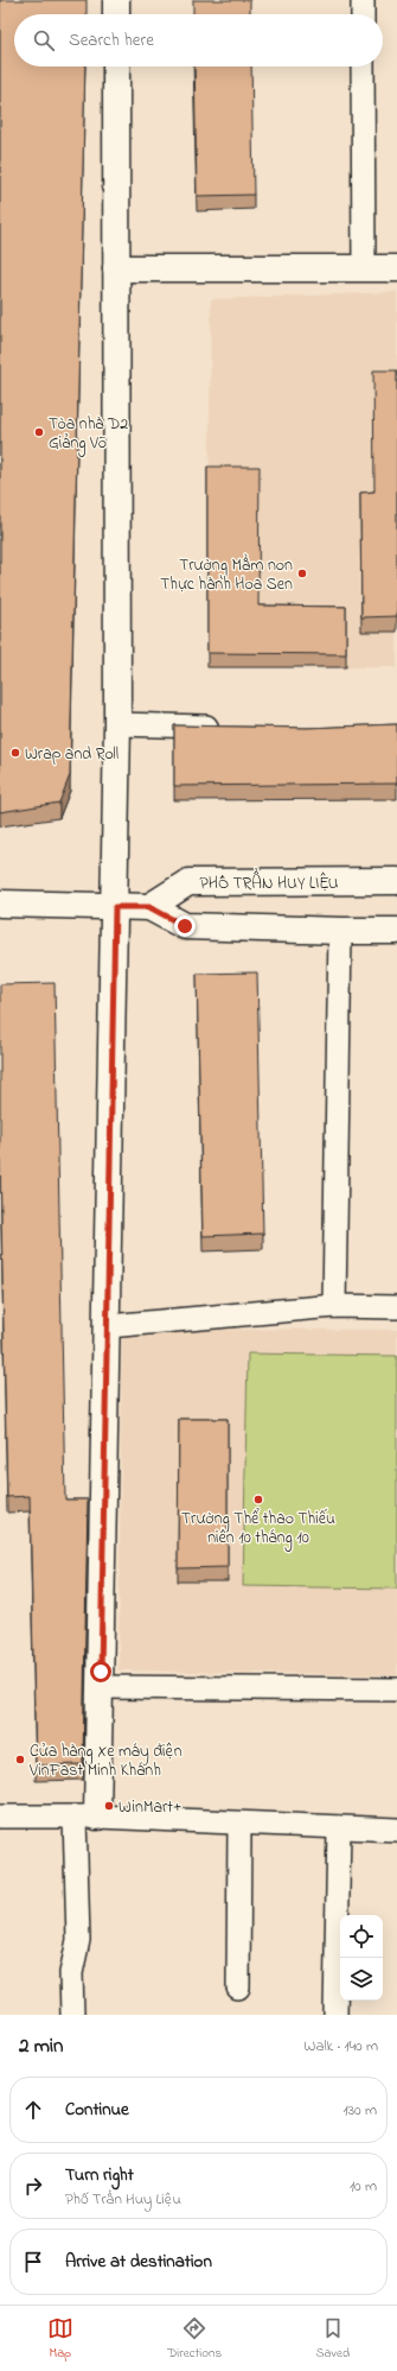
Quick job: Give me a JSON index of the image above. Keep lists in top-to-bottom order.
{
  "streets": {
    "street": ["PHỐ TRẦN HUY LIỆU"]
  },
  "places": [
    "Tòa nhà D2 Giảng Võ",
    "Trường Mầm non Thực hành Hoa Sen",
    "Wrap and Roll",
    "Trường Thể thao Thiếu niên 10 tháng 10",
    "Cửa hàng Xe máy điện VinFast Minh Khánh",
    "WinMart+"
  ],
  "page": {
    "search": "Search here",
    "heading": ["2 min", "Walk · 140 m"],
    "list": [
      ["Continue", "130 m"],
      ["Turn right", "Phố Trần Huy Liệu", "10 m"],
      "Arrive at destination"
    ],
    "nav": ["Map", "Directions", "Saved"]
  }
}
